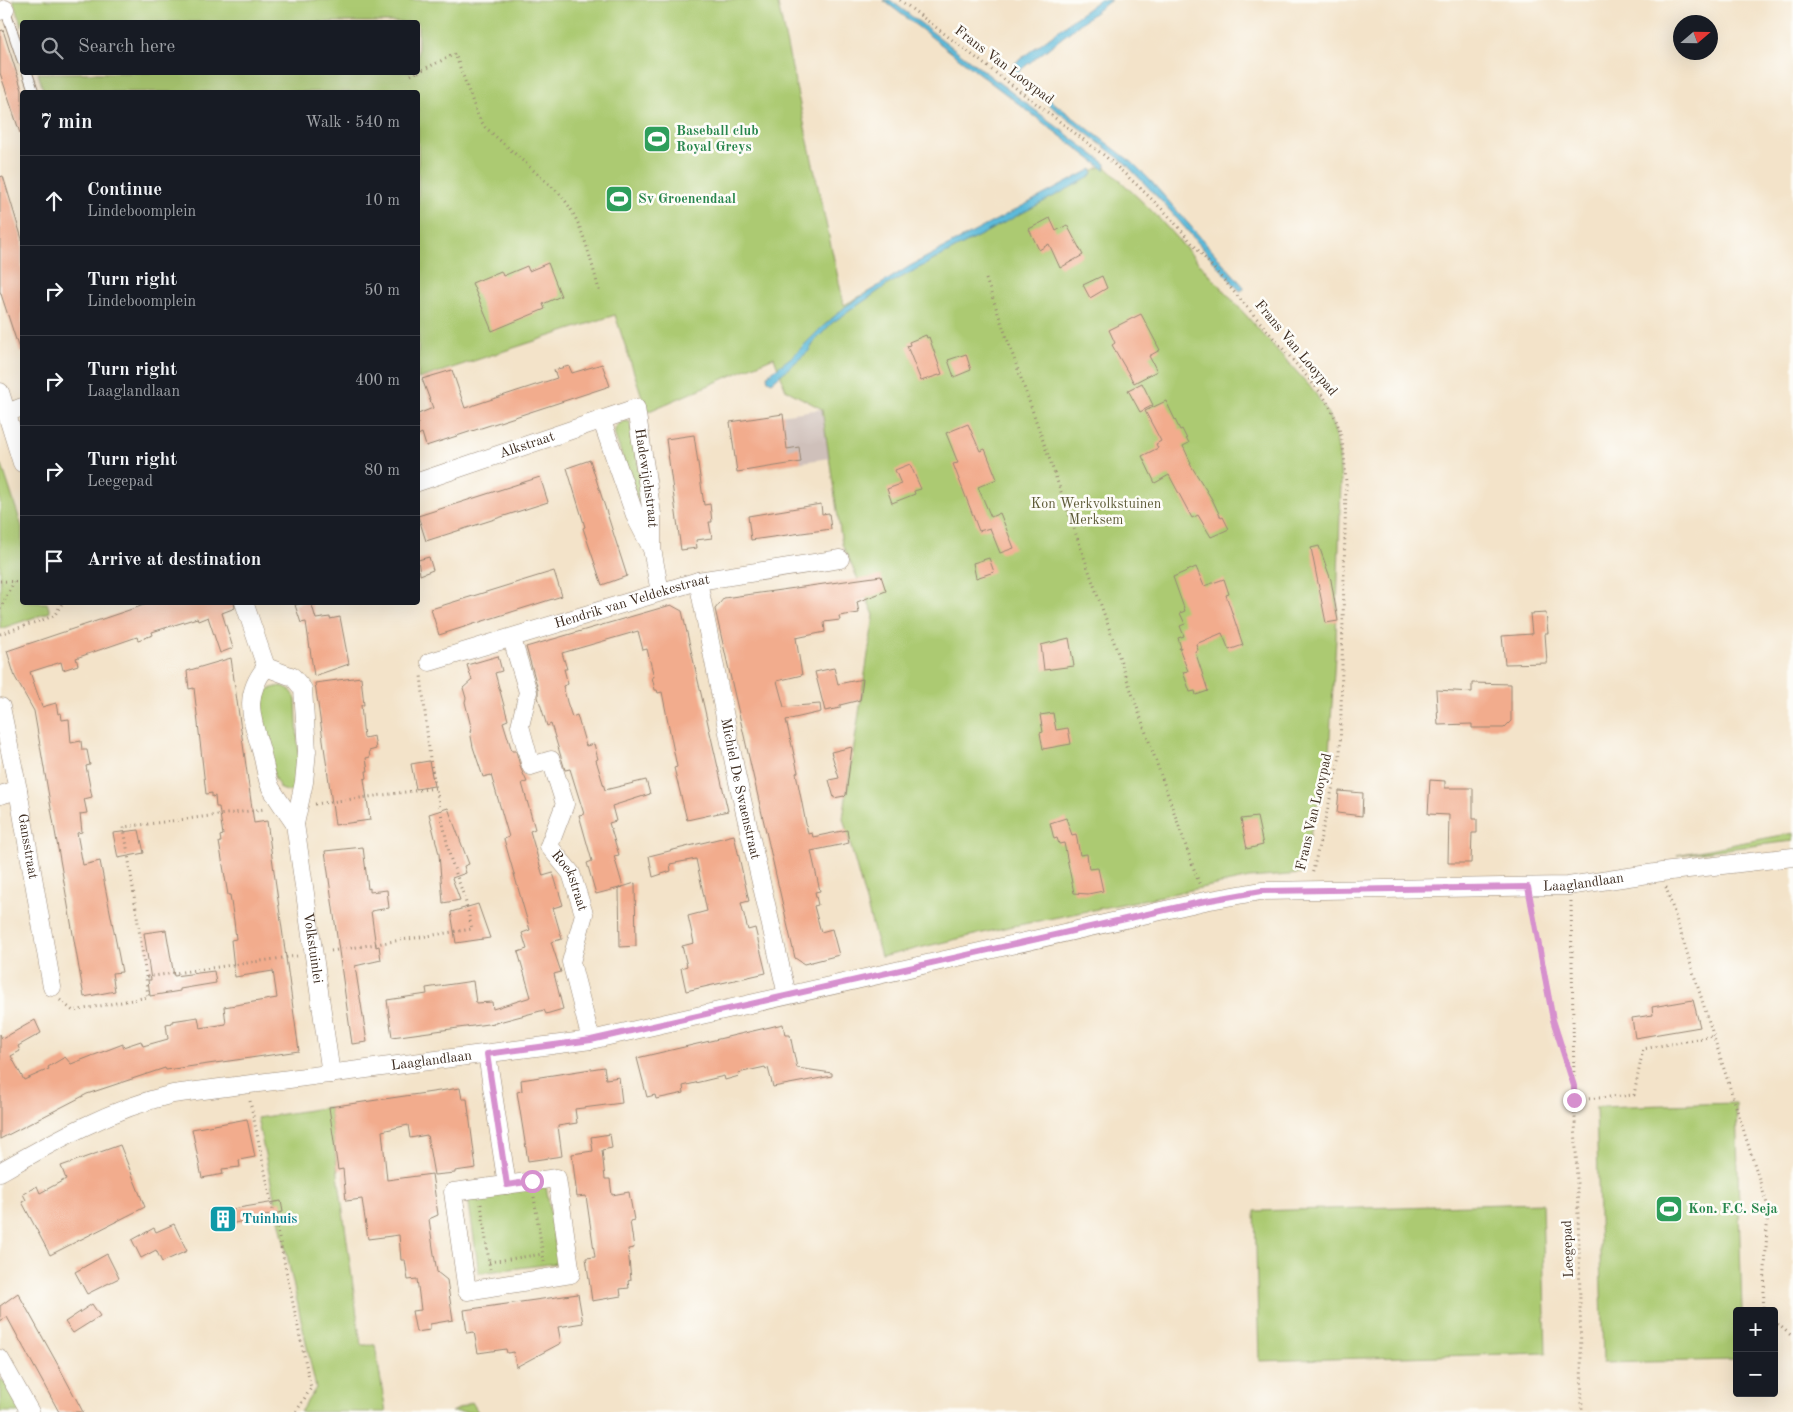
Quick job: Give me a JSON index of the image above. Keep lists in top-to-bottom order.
{
  "streets": {
    "street": [
      "Alkstraat",
      "Hadewijchstraat",
      "Hendrik van Veldekestraat",
      "Michiel De Swaenstraat",
      "Gansstraat",
      "Laaglandlaan",
      "Roekstraat",
      "Volkstuinlei"
    ],
    "path": ["Frans Van Looypad", "Leegepad"]
  },
  "crossings": [
    ["Frans Van Looypad", "Laaglandlaan"],
    ["Alkstraat", "Hadewijchstraat"],
    ["Hadewijchstraat", "Hendrik van Veldekestraat"],
    ["Hendrik van Veldekestraat", "Michiel De Swaenstraat"],
    ["Hendrik van Veldekestraat", "Roekstraat"],
    ["Michiel De Swaenstraat", "Laaglandlaan"],
    ["Laaglandlaan", "Roekstraat"],
    ["Laaglandlaan", "Volkstuinlei"],
    ["Laaglandlaan", "Leegepad"]
  ],
  "parks": ["Kon Werkvolkstuinen Merksem"],
  "places": {
    "sports": ["Baseball club Royal Greys", "Sv Groenendaal", "Kon. F.C. Seja"],
    "building": ["Tuinhuis"]
  },
  "north": "right",
  "page": {
    "search": "Search here",
    "heading": ["7 min", "Walk · 540 m"],
    "list": [
      ["Continue", "Lindeboomplein", "10 m"],
      ["Turn right", "Lindeboomplein", "50 m"],
      ["Turn right", "Laaglandlaan", "400 m"],
      ["Turn right", "Leegepad", "80 m"],
      "Arrive at destination"
    ],
    "map_buttons": ["+", "−"]
  }
}
